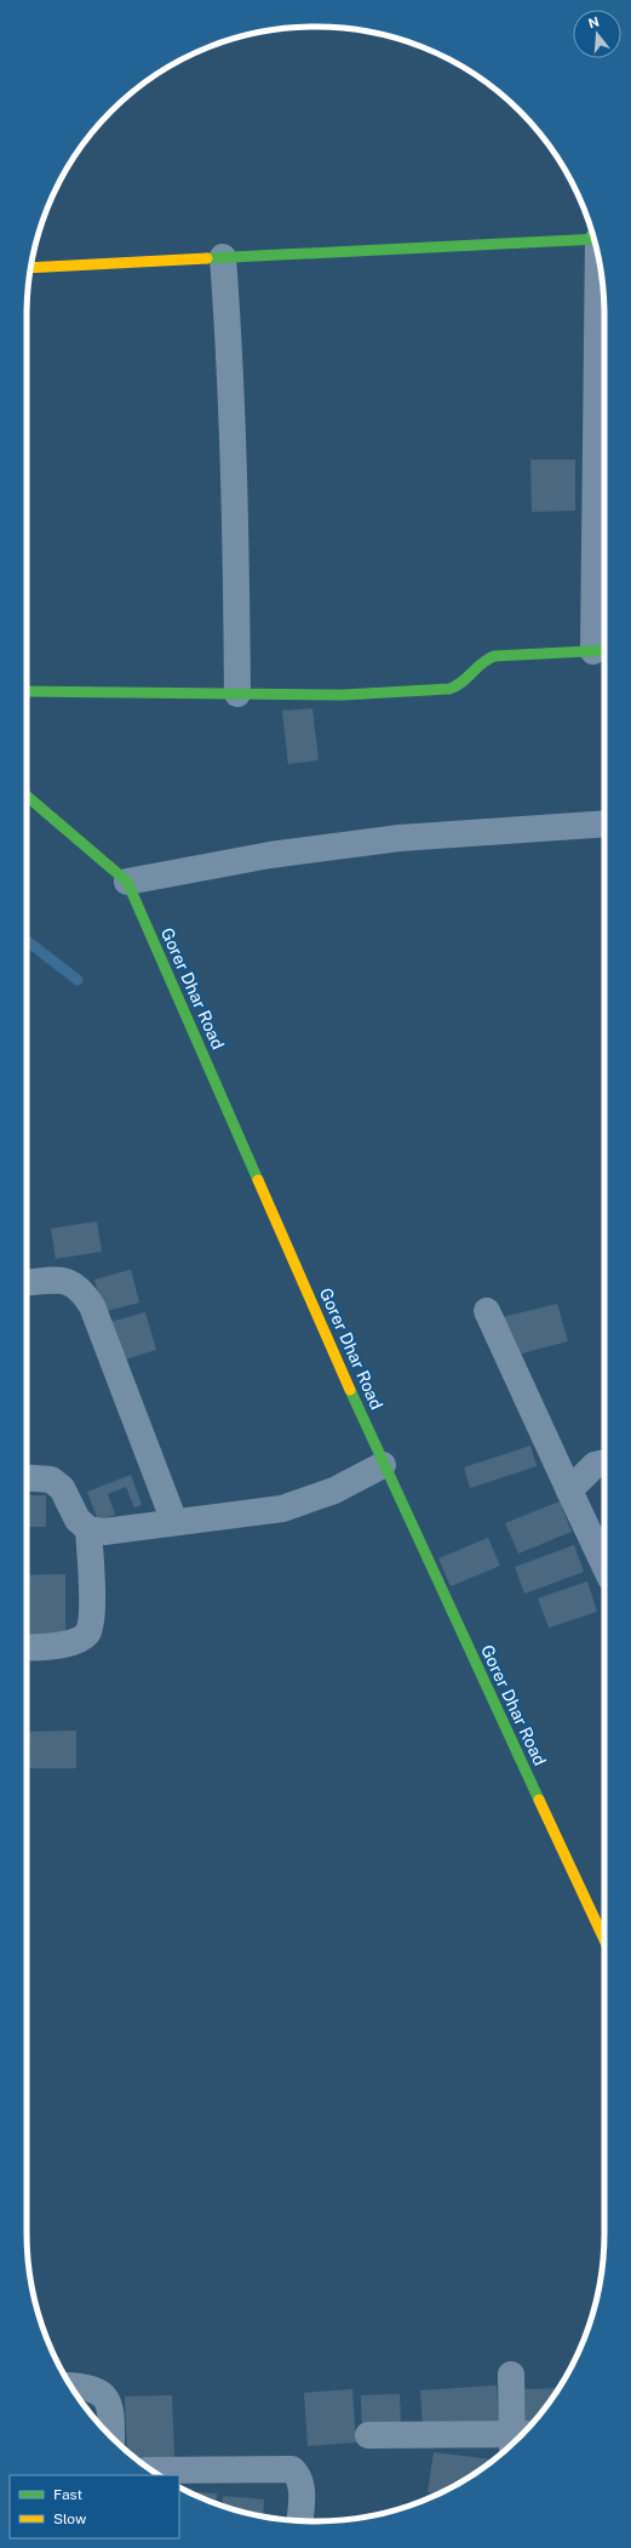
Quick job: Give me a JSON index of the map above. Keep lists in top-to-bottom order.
{
  "streets": {
    "street": ["Gorer Dhar Road"]
  },
  "legend": ["Fast", "Slow"],
  "north": "top"
}
